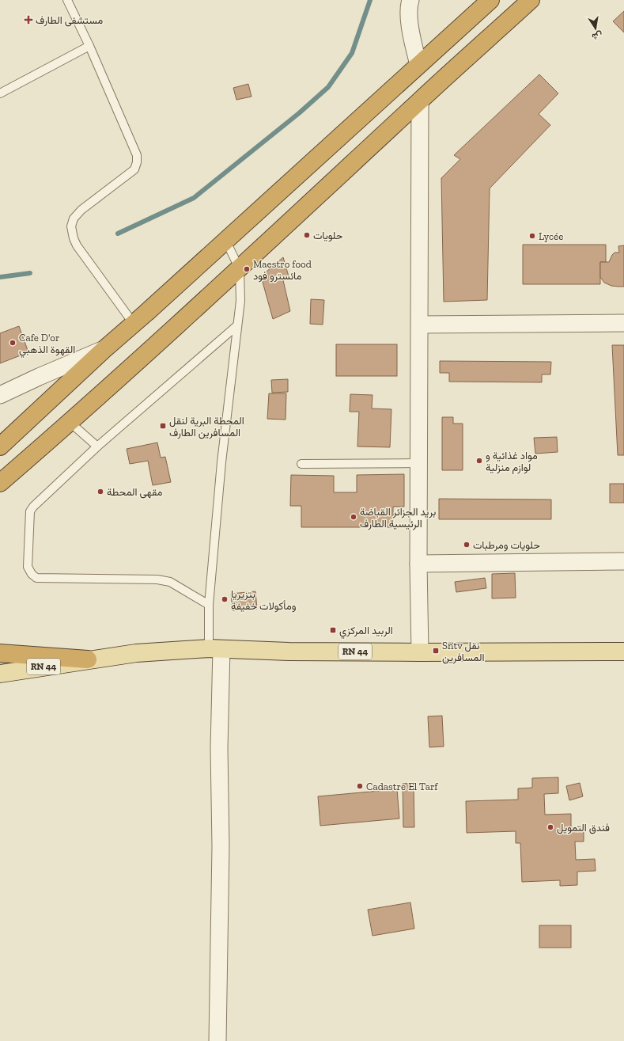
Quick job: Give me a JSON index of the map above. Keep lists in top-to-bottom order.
{
  "streets": {
    "main road": ["RN 44"]
  },
  "places": {
    "health": ["مستشفى الطارف"],
    "other": [
      "حلويات",
      "Lycée",
      "Maestro food مائسترو فود",
      "Cafe D'or القهوة الذهبي",
      "مواد غذائية و لوازم منزلية",
      "مقهى المحطة",
      "بريد الجزائر القباضة الرئيسية الطارف",
      "حلويات ومرطبات",
      "بتزيريا ومأكولات خفيفة",
      "Cadastre El Tarf",
      "فندق التمويل"
    ],
    "transit": ["المحطة البرية لنقل المسافرين الطارف", "الربيد المركزي", "Sntv نقل المسافرين"]
  },
  "north": "bottom"
}
